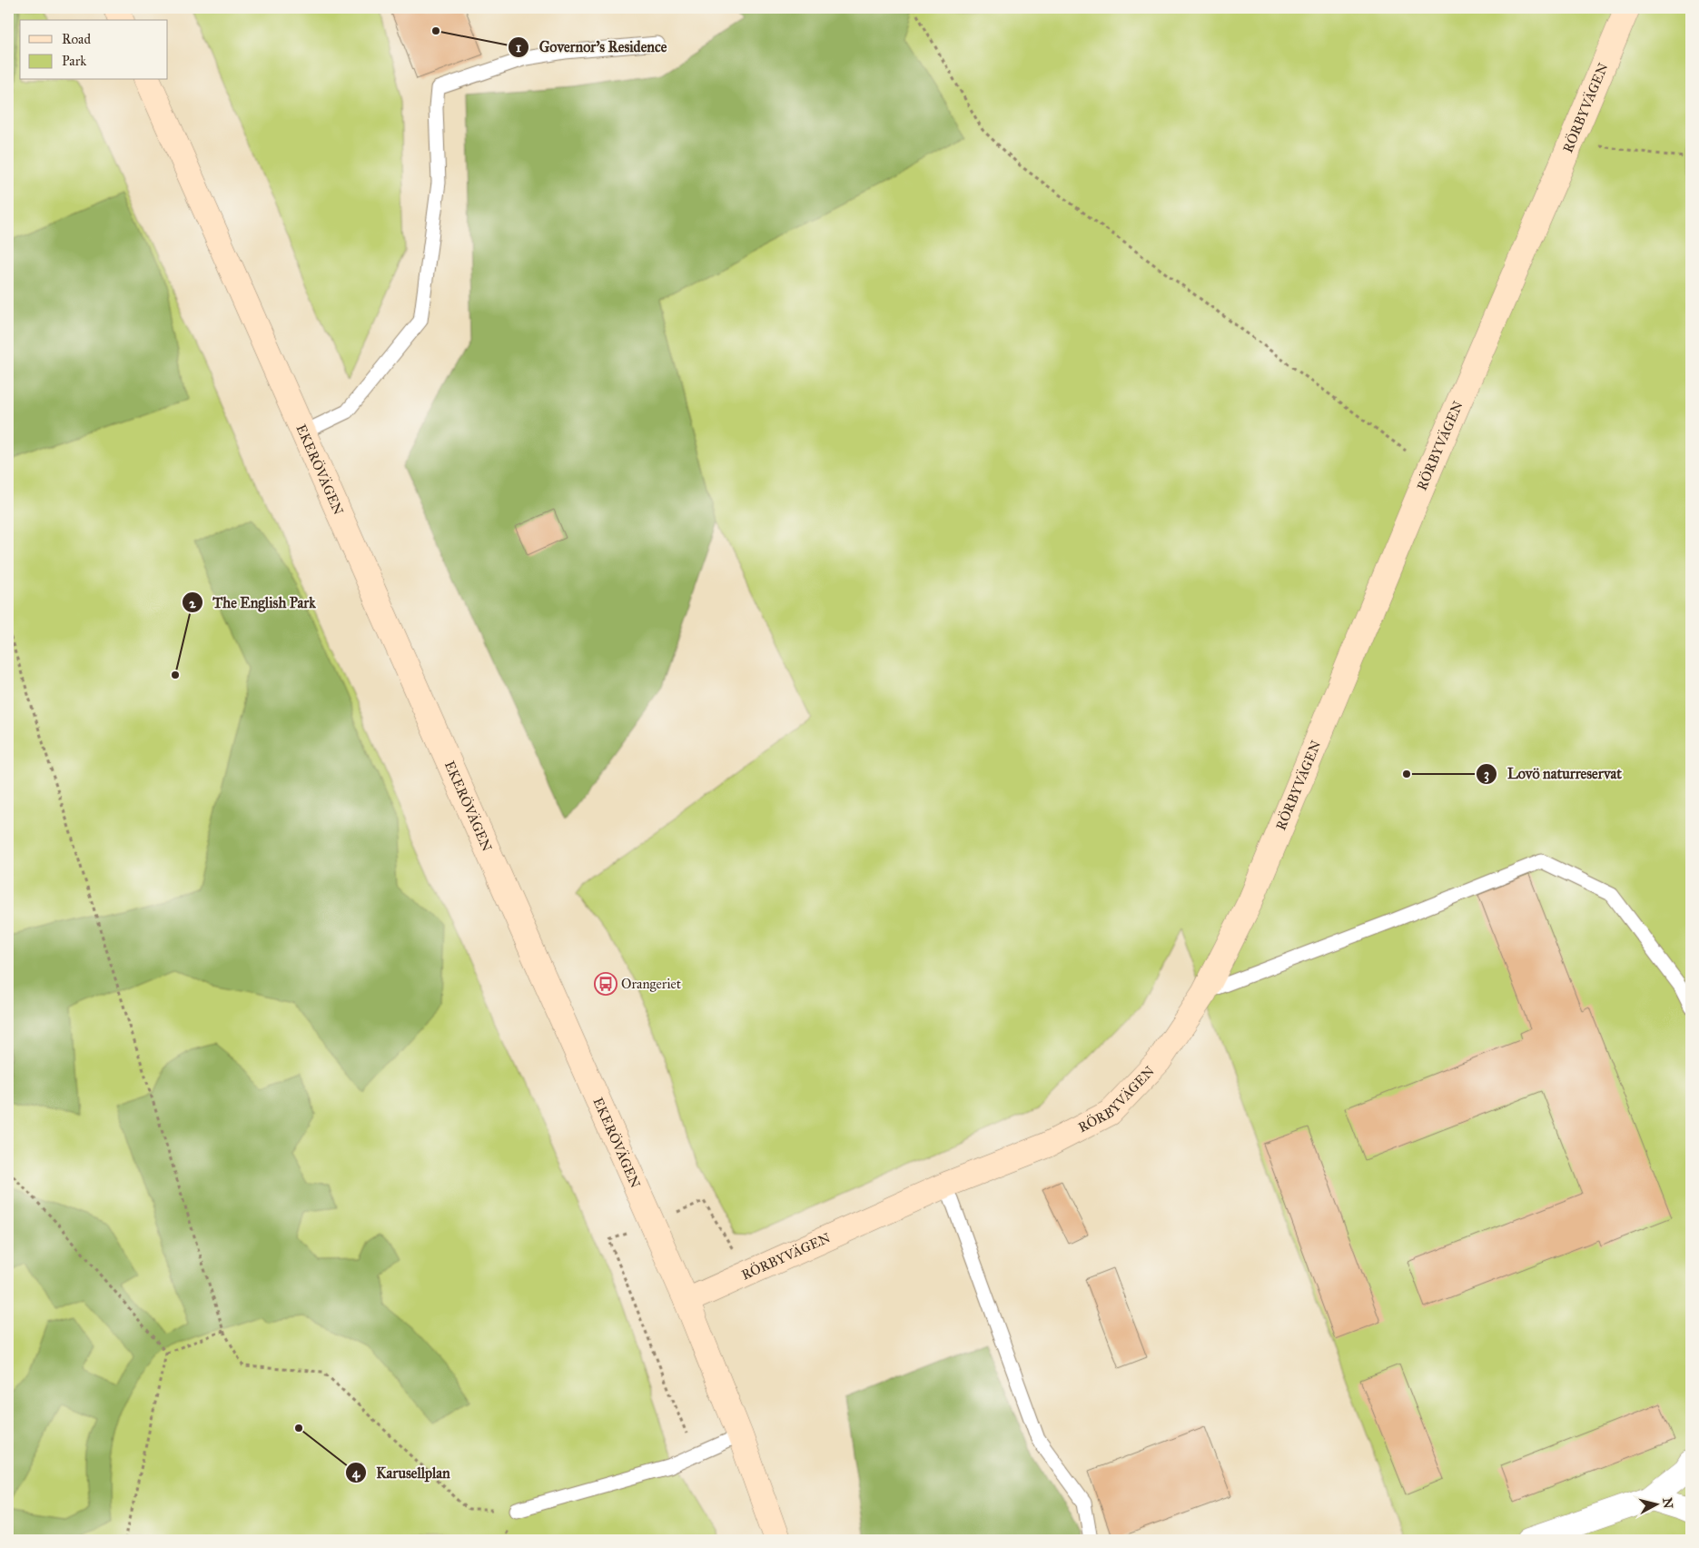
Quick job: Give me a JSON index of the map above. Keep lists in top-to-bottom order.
{
  "streets": {
    "street": ["RÖRBYVÄGEN", "EKERÖVÄGEN"]
  },
  "crossings": [
    ["RÖRBYVÄGEN", "EKERÖVÄGEN"]
  ],
  "places": {
    "other": [
      "Governor's Residence",
      "The English Park",
      "Lovö naturreservat",
      "Karusellplan"
    ],
    "bus stop": ["Orangeriet"]
  },
  "legend": ["Road", "Park"],
  "north": "right"
}
